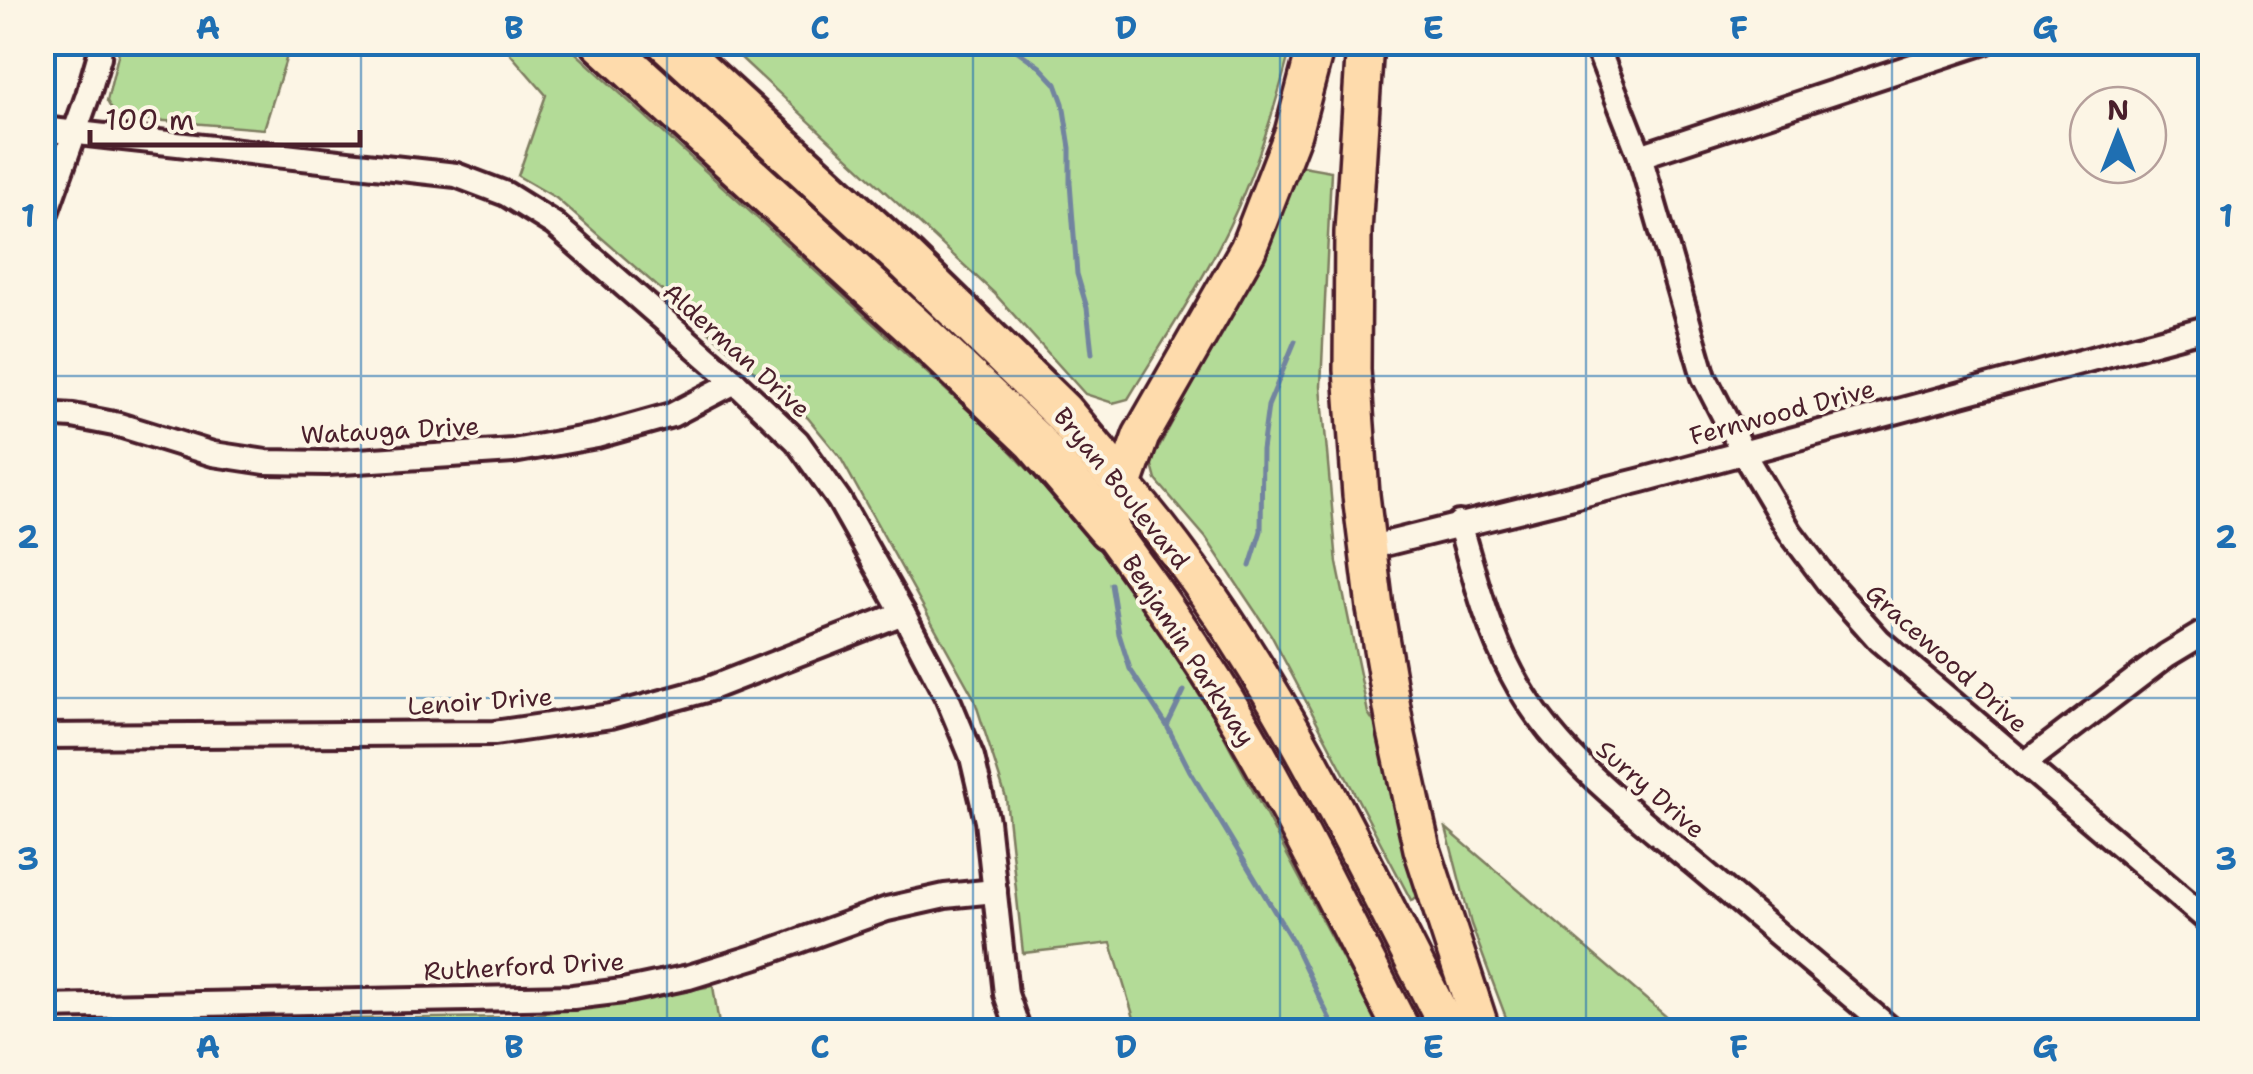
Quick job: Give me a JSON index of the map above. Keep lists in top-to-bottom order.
{
  "streets": {
    "highway": ["Bryan Boulevard"],
    "main road": ["Benjamin Parkway"],
    "street": [
      "Alderman Drive",
      "Fernwood Drive",
      "Watauga Drive",
      "Gracewood Drive",
      "Lenoir Drive",
      "Surry Drive",
      "Rutherford Drive"
    ]
  },
  "crossings": [
    ["Alderman Drive", "Watauga Drive"],
    ["Alderman Drive", "Lenoir Drive"],
    ["Alderman Drive", "Rutherford Drive"],
    ["Fernwood Drive", "Gracewood Drive"],
    ["Fernwood Drive", "Surry Drive"],
    ["Bryan Boulevard", "Benjamin Parkway"]
  ],
  "scale_bar": "100 m",
  "north": "top",
  "grid": {
    "columns": [
      "A",
      "B",
      "C",
      "D",
      "E",
      "F",
      "G"
    ],
    "rows": ["1", "2", "3"]
  }
}
